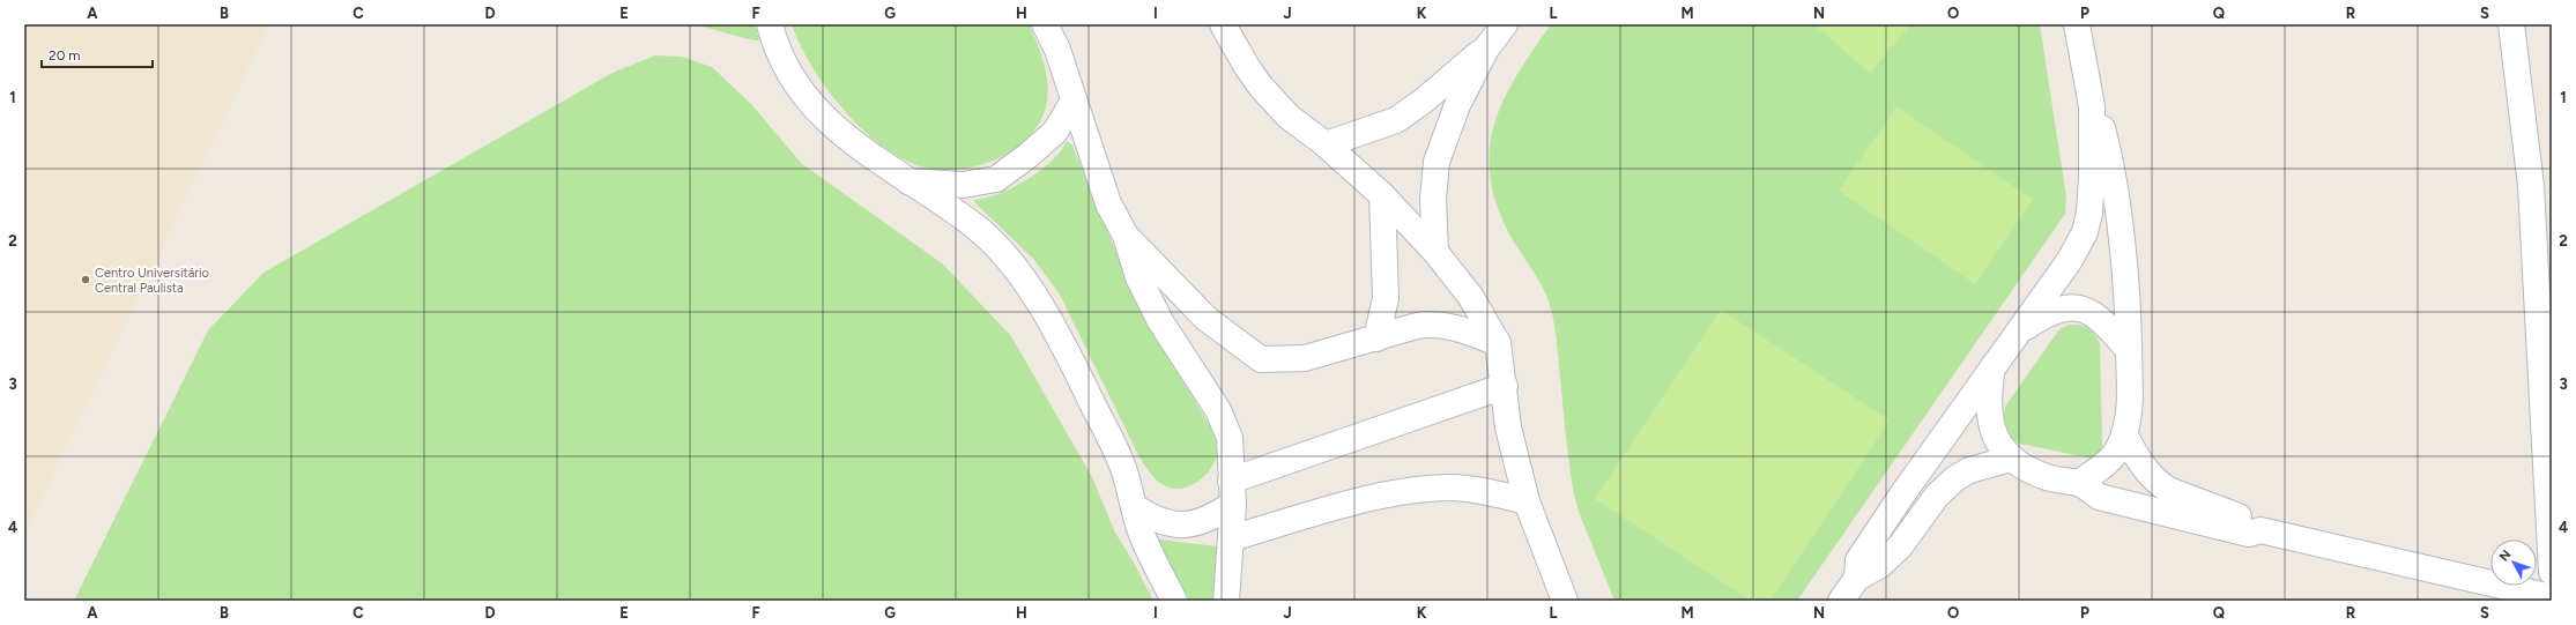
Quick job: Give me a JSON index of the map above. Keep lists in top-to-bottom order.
{
  "places": ["Centro Universitário Central Paulista"],
  "scale_bar": "20 m",
  "north": "top left",
  "grid": {
    "columns": [
      "A",
      "B",
      "C",
      "D",
      "E",
      "F",
      "G",
      "H",
      "I",
      "J",
      "K",
      "L",
      "M",
      "N",
      "O",
      "P",
      "Q",
      "R",
      "S"
    ],
    "rows": [
      "1",
      "2",
      "3",
      "4"
    ]
  }
}
